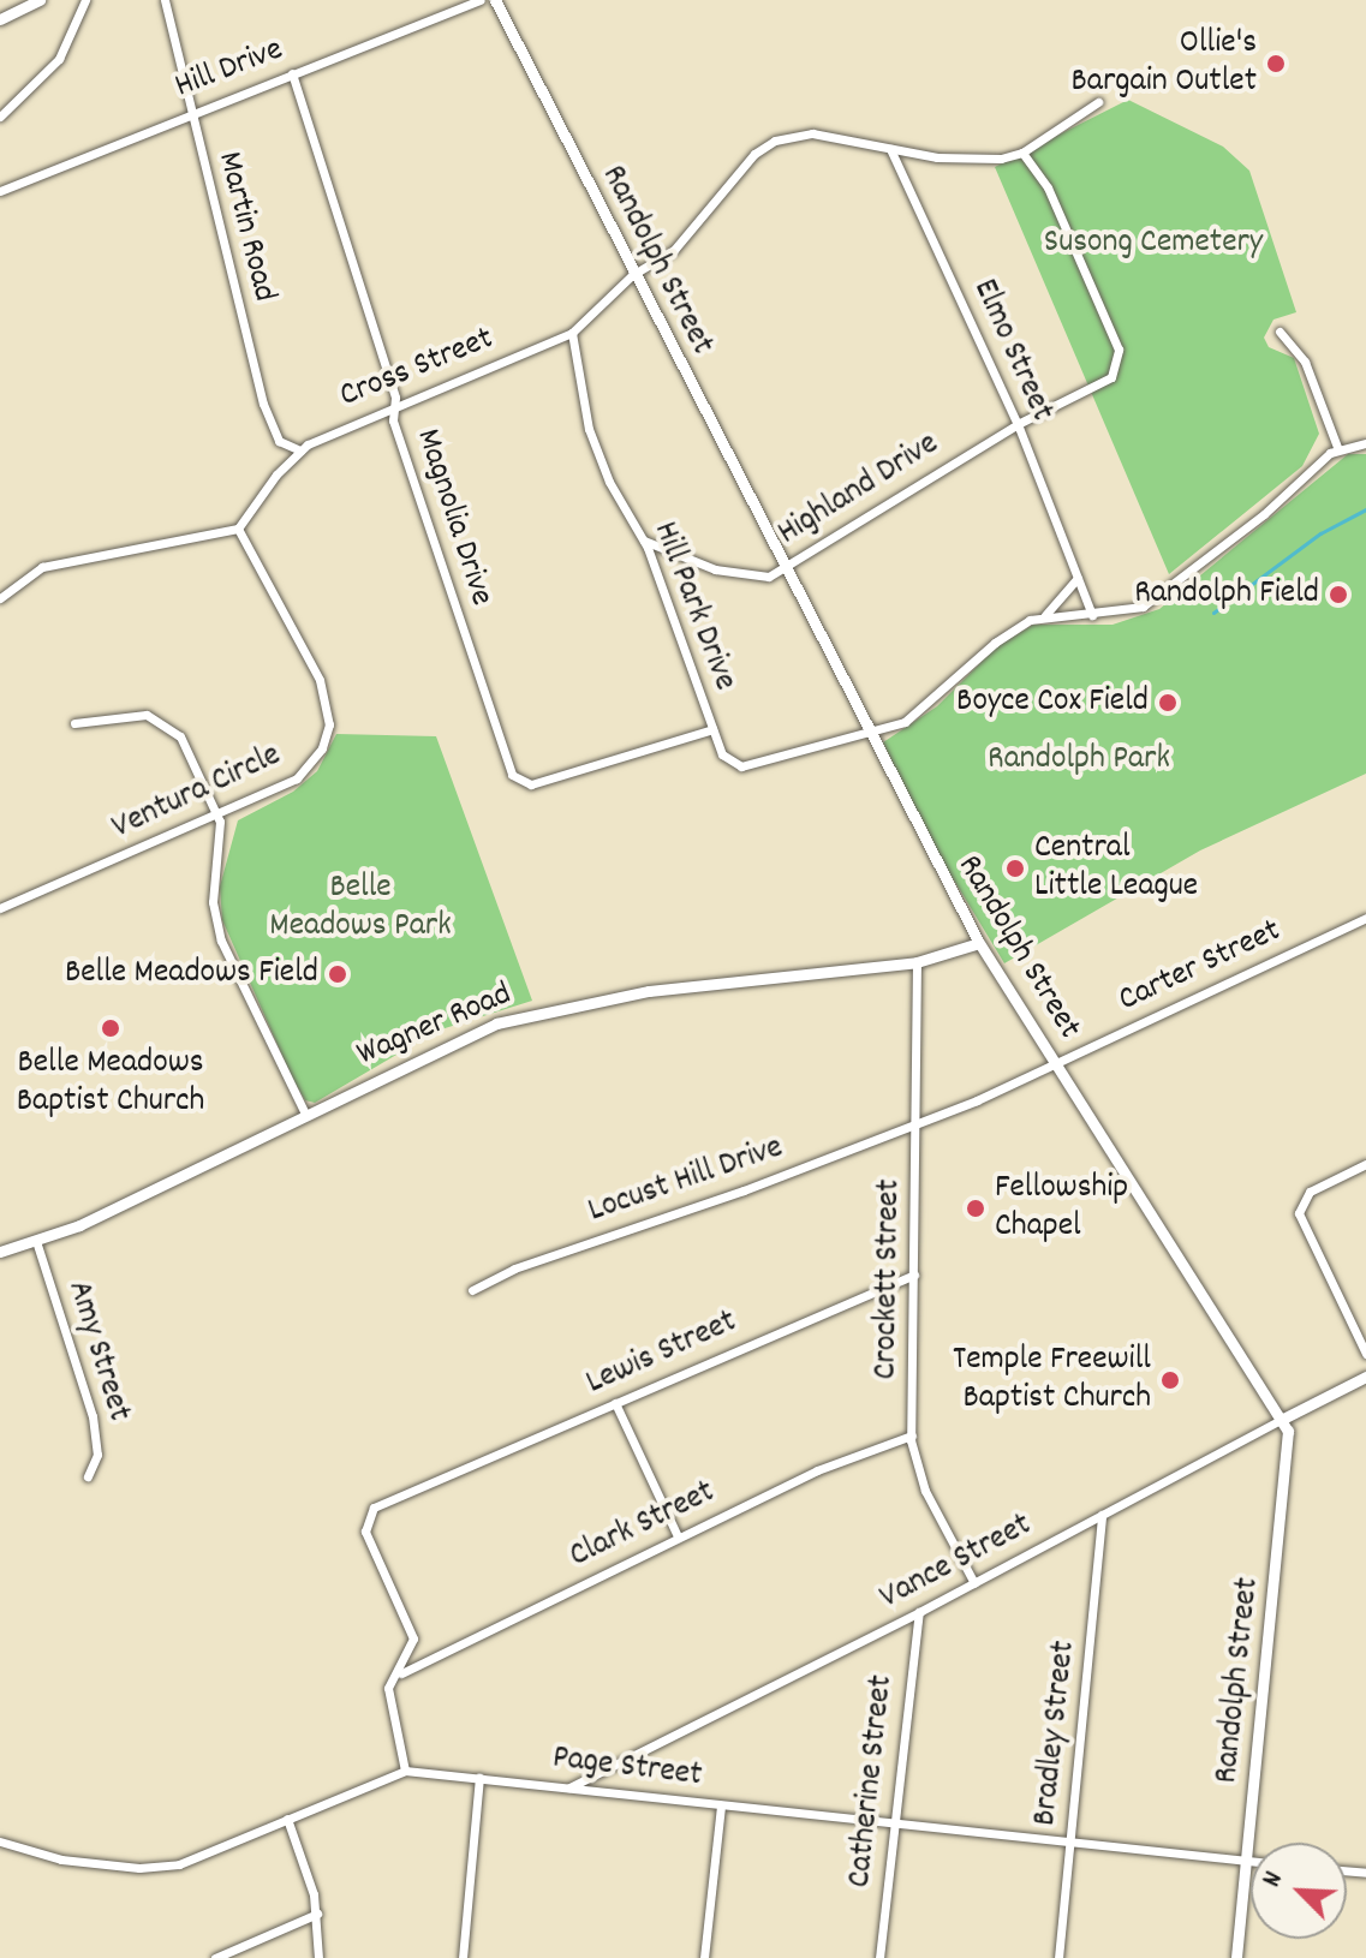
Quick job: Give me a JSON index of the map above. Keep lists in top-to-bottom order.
{
  "streets": {
    "street": [
      "Hill Drive",
      "Martin Road",
      "Randolph Street",
      "Elmo Street",
      "Cross Street",
      "Highland Drive",
      "Magnolia Drive",
      "Hill Park Drive",
      "Ventura Circle",
      "Carter Street",
      "Wagner Road",
      "Locust Hill Drive",
      "Crockett Street",
      "Amy Street",
      "Lewis Street",
      "Clark Street",
      "Vance Street",
      "Bradley Street",
      "Page Street",
      "Catherine Street"
    ]
  },
  "crossings": [
    ["Hill Drive", "Martin Road"],
    ["Hill Drive", "Magnolia Drive"],
    ["Martin Road", "Cross Street"],
    ["Randolph Street", "Cross Street"],
    ["Randolph Street", "Highland Drive"],
    ["Randolph Street", "Hill Park Drive"],
    ["Randolph Street", "Carter Street"],
    ["Randolph Street", "Wagner Road"],
    ["Randolph Street", "Vance Street"],
    ["Randolph Street", "Page Street"],
    ["Elmo Street", "Cross Street"],
    ["Elmo Street", "Highland Drive"],
    ["Cross Street", "Highland Drive"],
    ["Cross Street", "Magnolia Drive"],
    ["Cross Street", "Hill Park Drive"],
    ["Cross Street", "Ventura Circle"],
    ["Highland Drive", "Hill Park Drive"],
    ["Magnolia Drive", "Hill Park Drive"],
    ["Carter Street", "Locust Hill Drive"],
    ["Carter Street", "Crockett Street"],
    ["Wagner Road", "Crockett Street"],
    ["Wagner Road", "Amy Street"],
    ["Locust Hill Drive", "Crockett Street"],
    ["Crockett Street", "Lewis Street"],
    ["Crockett Street", "Clark Street"],
    ["Crockett Street", "Vance Street"],
    ["Lewis Street", "Clark Street"],
    ["Vance Street", "Bradley Street"],
    ["Vance Street", "Page Street"],
    ["Vance Street", "Catherine Street"],
    ["Bradley Street", "Page Street"],
    ["Page Street", "Catherine Street"]
  ],
  "parks": ["Susong Cemetery", "Randolph Park", "Belle Meadows Park"],
  "places": [
    "Ollie's Bargain Outlet",
    "Randolph Field",
    "Boyce Cox Field",
    "Central Little League",
    "Belle Meadows Field",
    "Belle Meadows Baptist Church",
    "Fellowship Chapel",
    "Temple Freewill Baptist Church"
  ],
  "north": "top left"
}
